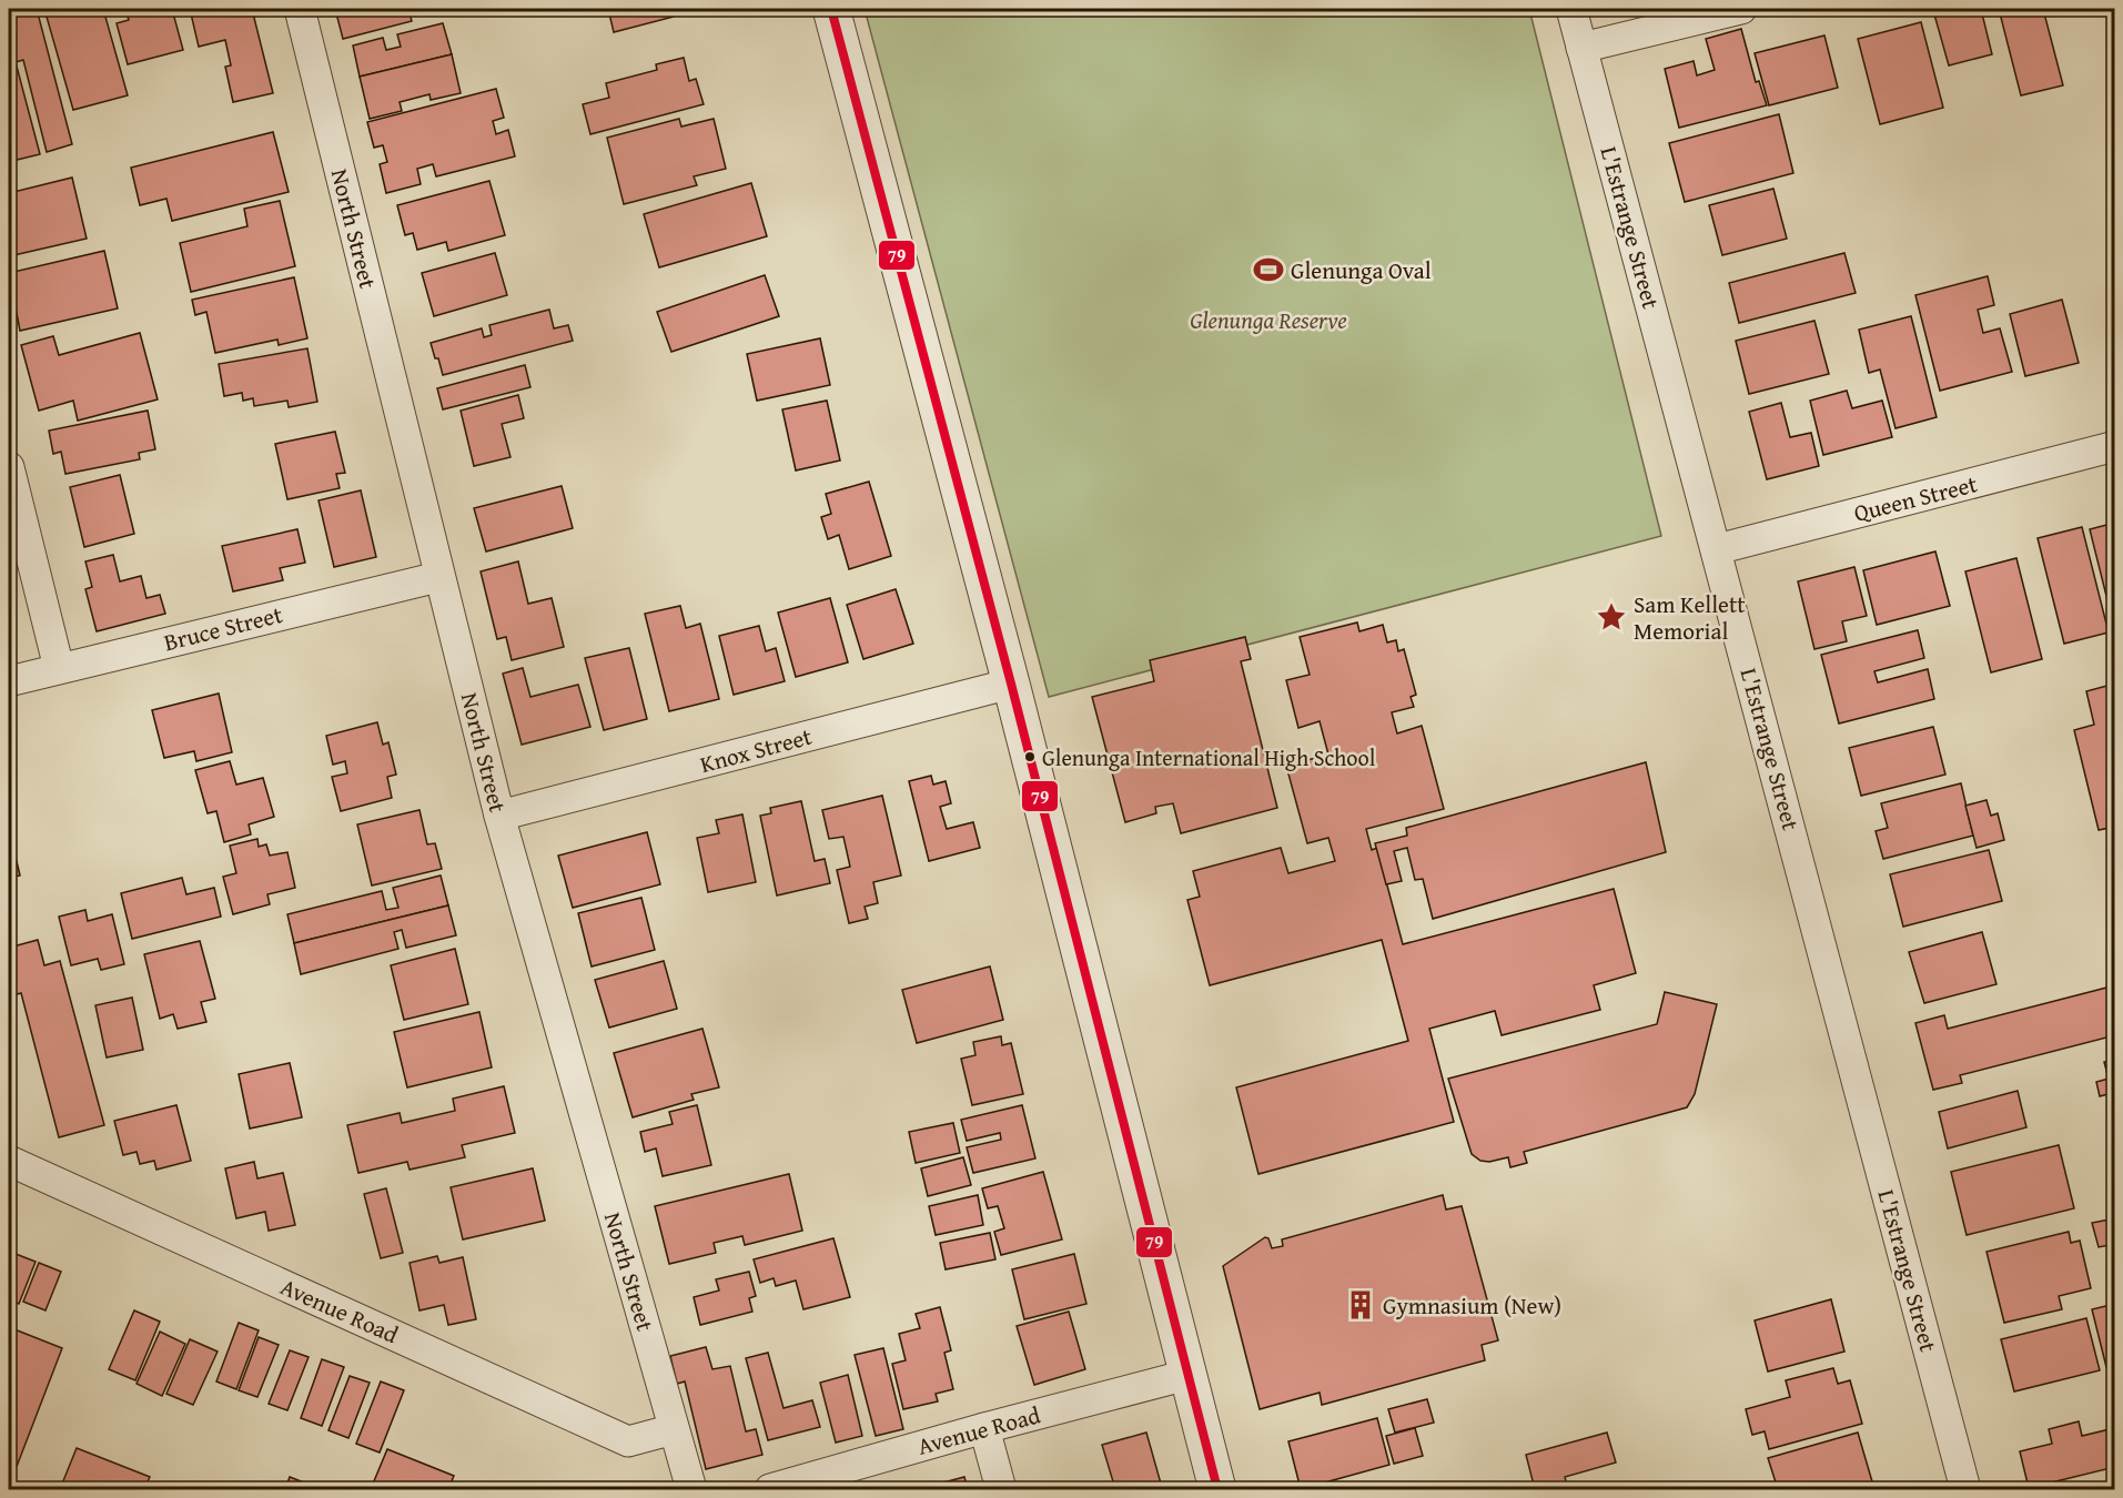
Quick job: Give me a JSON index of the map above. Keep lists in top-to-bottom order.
{
  "streets": {
    "street": [
      "L'Estrange Street",
      "North Street",
      "Queen Street",
      "Bruce Street",
      "Knox Street",
      "Avenue Road"
    ]
  },
  "crossings": [
    ["L'Estrange Street", "Queen Street"],
    ["North Street", "Bruce Street"],
    ["North Street", "Knox Street"],
    ["North Street", "Avenue Road"]
  ],
  "parks": ["Glenunga Reserve"],
  "places": {
    "sports": ["Glenunga Oval"],
    "place": ["Sam Kellett Memorial"],
    "other": ["Glenunga International High School"],
    "building": ["Gymnasium (New)"]
  },
  "lines": ["transit line 79"]
}
